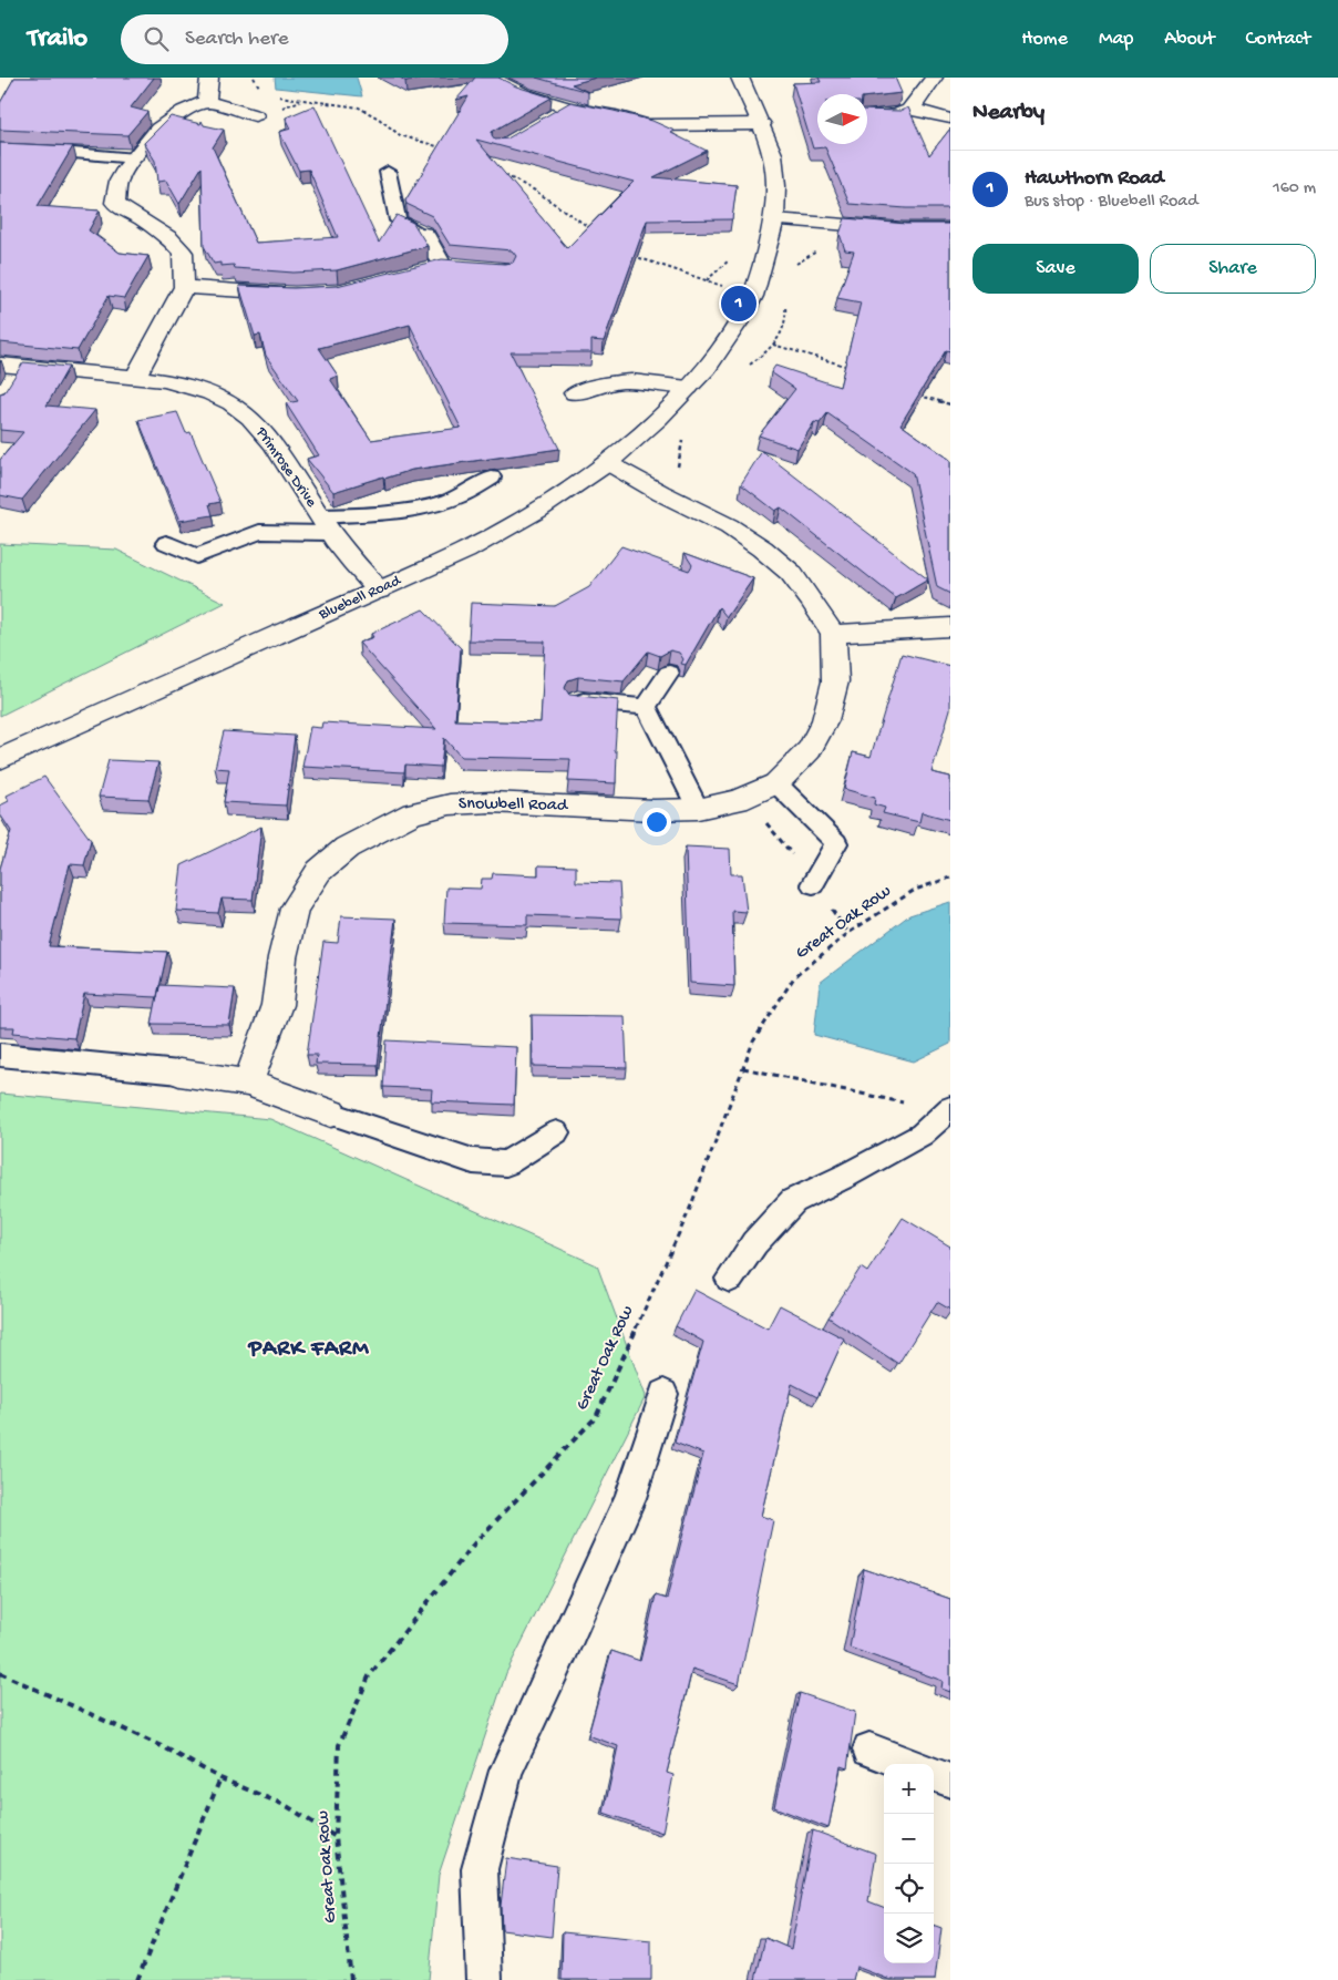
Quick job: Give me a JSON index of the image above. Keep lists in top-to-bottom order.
{
  "streets": {
    "street": ["Primrose Drive", "Bluebell Road", "Snowbell Road"],
    "path": ["Great Oak Row"]
  },
  "crossings": [
    ["Primrose Drive", "Bluebell Road"]
  ],
  "districts": ["PARK FARM"],
  "north": "right",
  "page": {
    "header": "Trailo",
    "search": "Search here",
    "nav": [
      "Home",
      "Map",
      "About",
      "Contact"
    ],
    "heading": "Nearby",
    "list": [
      {
        "mark": "1",
        "name": "Hawthorn Road",
        "note": "Bus stop · Bluebell Road",
        "value": "160 m"
      }
    ],
    "buttons": ["Save", "Share"],
    "pins": "1",
    "map_buttons": ["+", "−"]
  }
}
